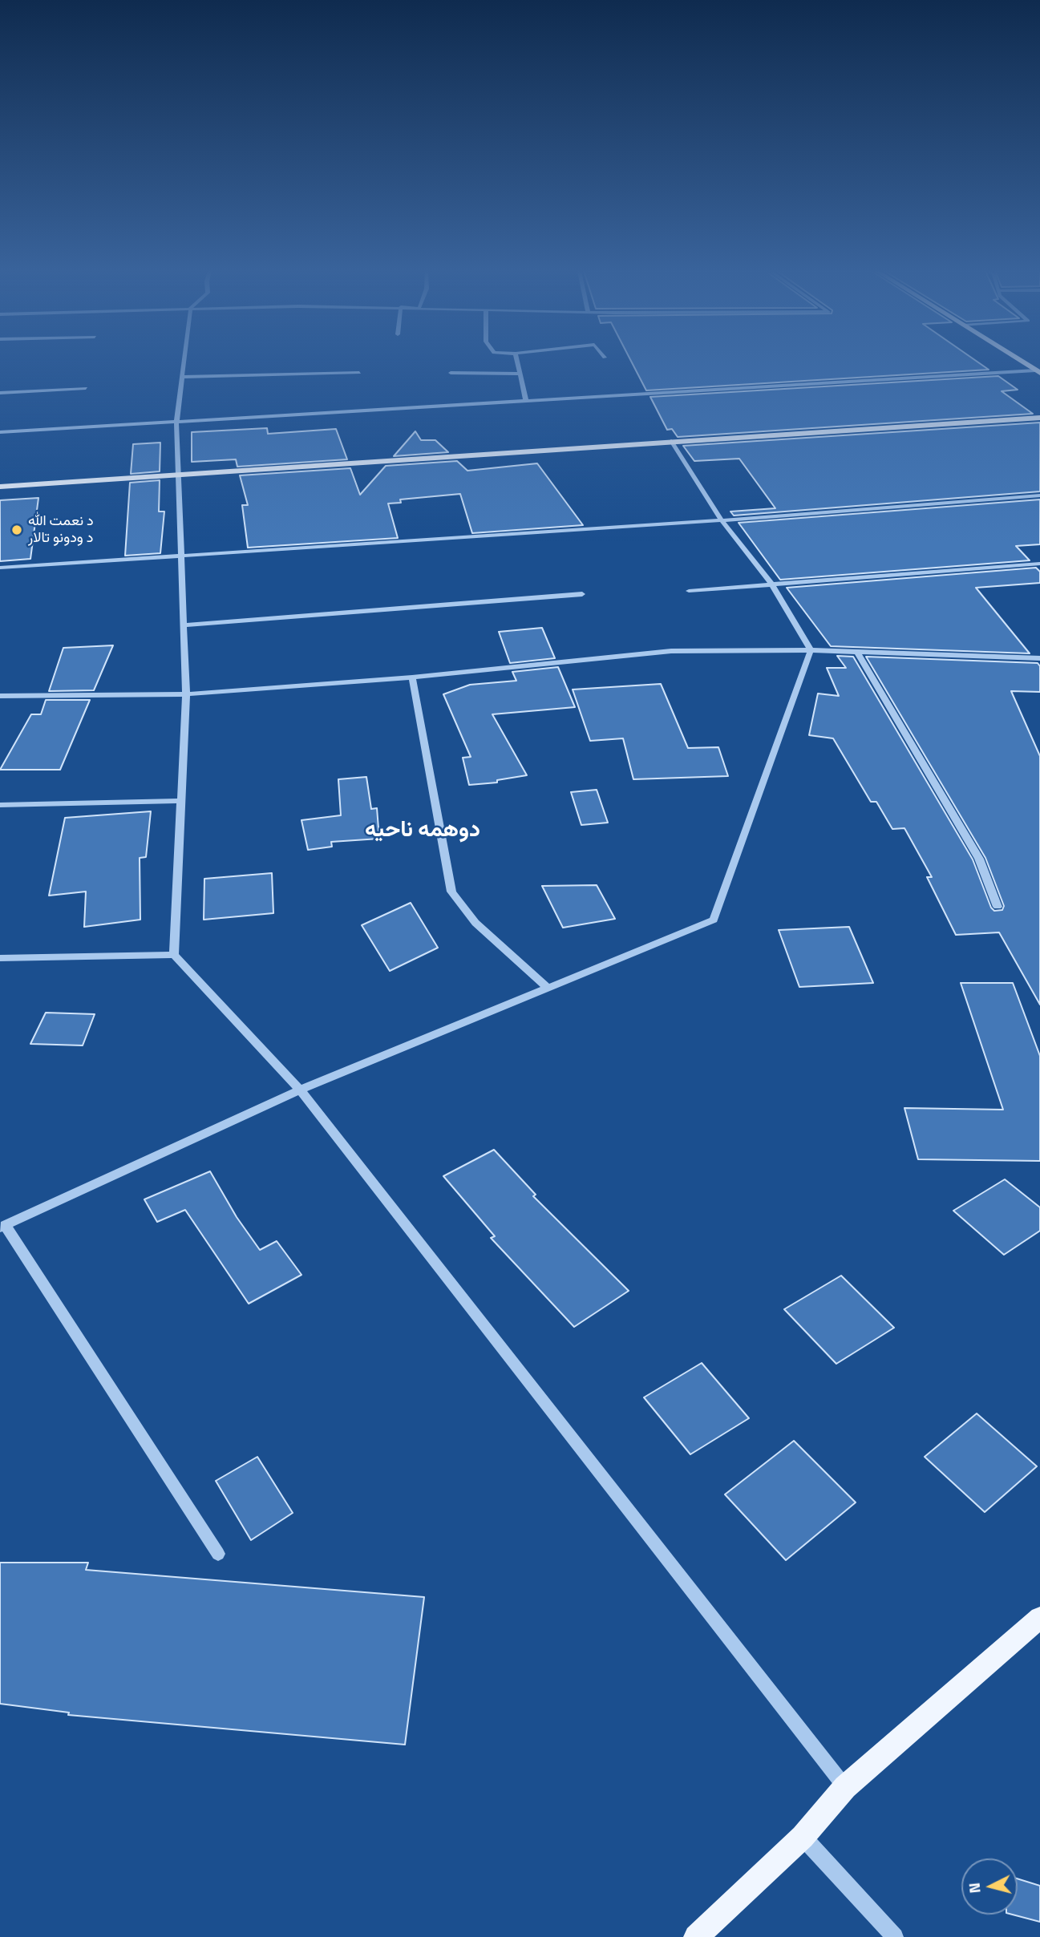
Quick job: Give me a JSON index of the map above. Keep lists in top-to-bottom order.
{
  "districts": ["دوهمه ناحیه"],
  "places": ["د نعمت الله د ودونو تالار"],
  "north": "left"
}
